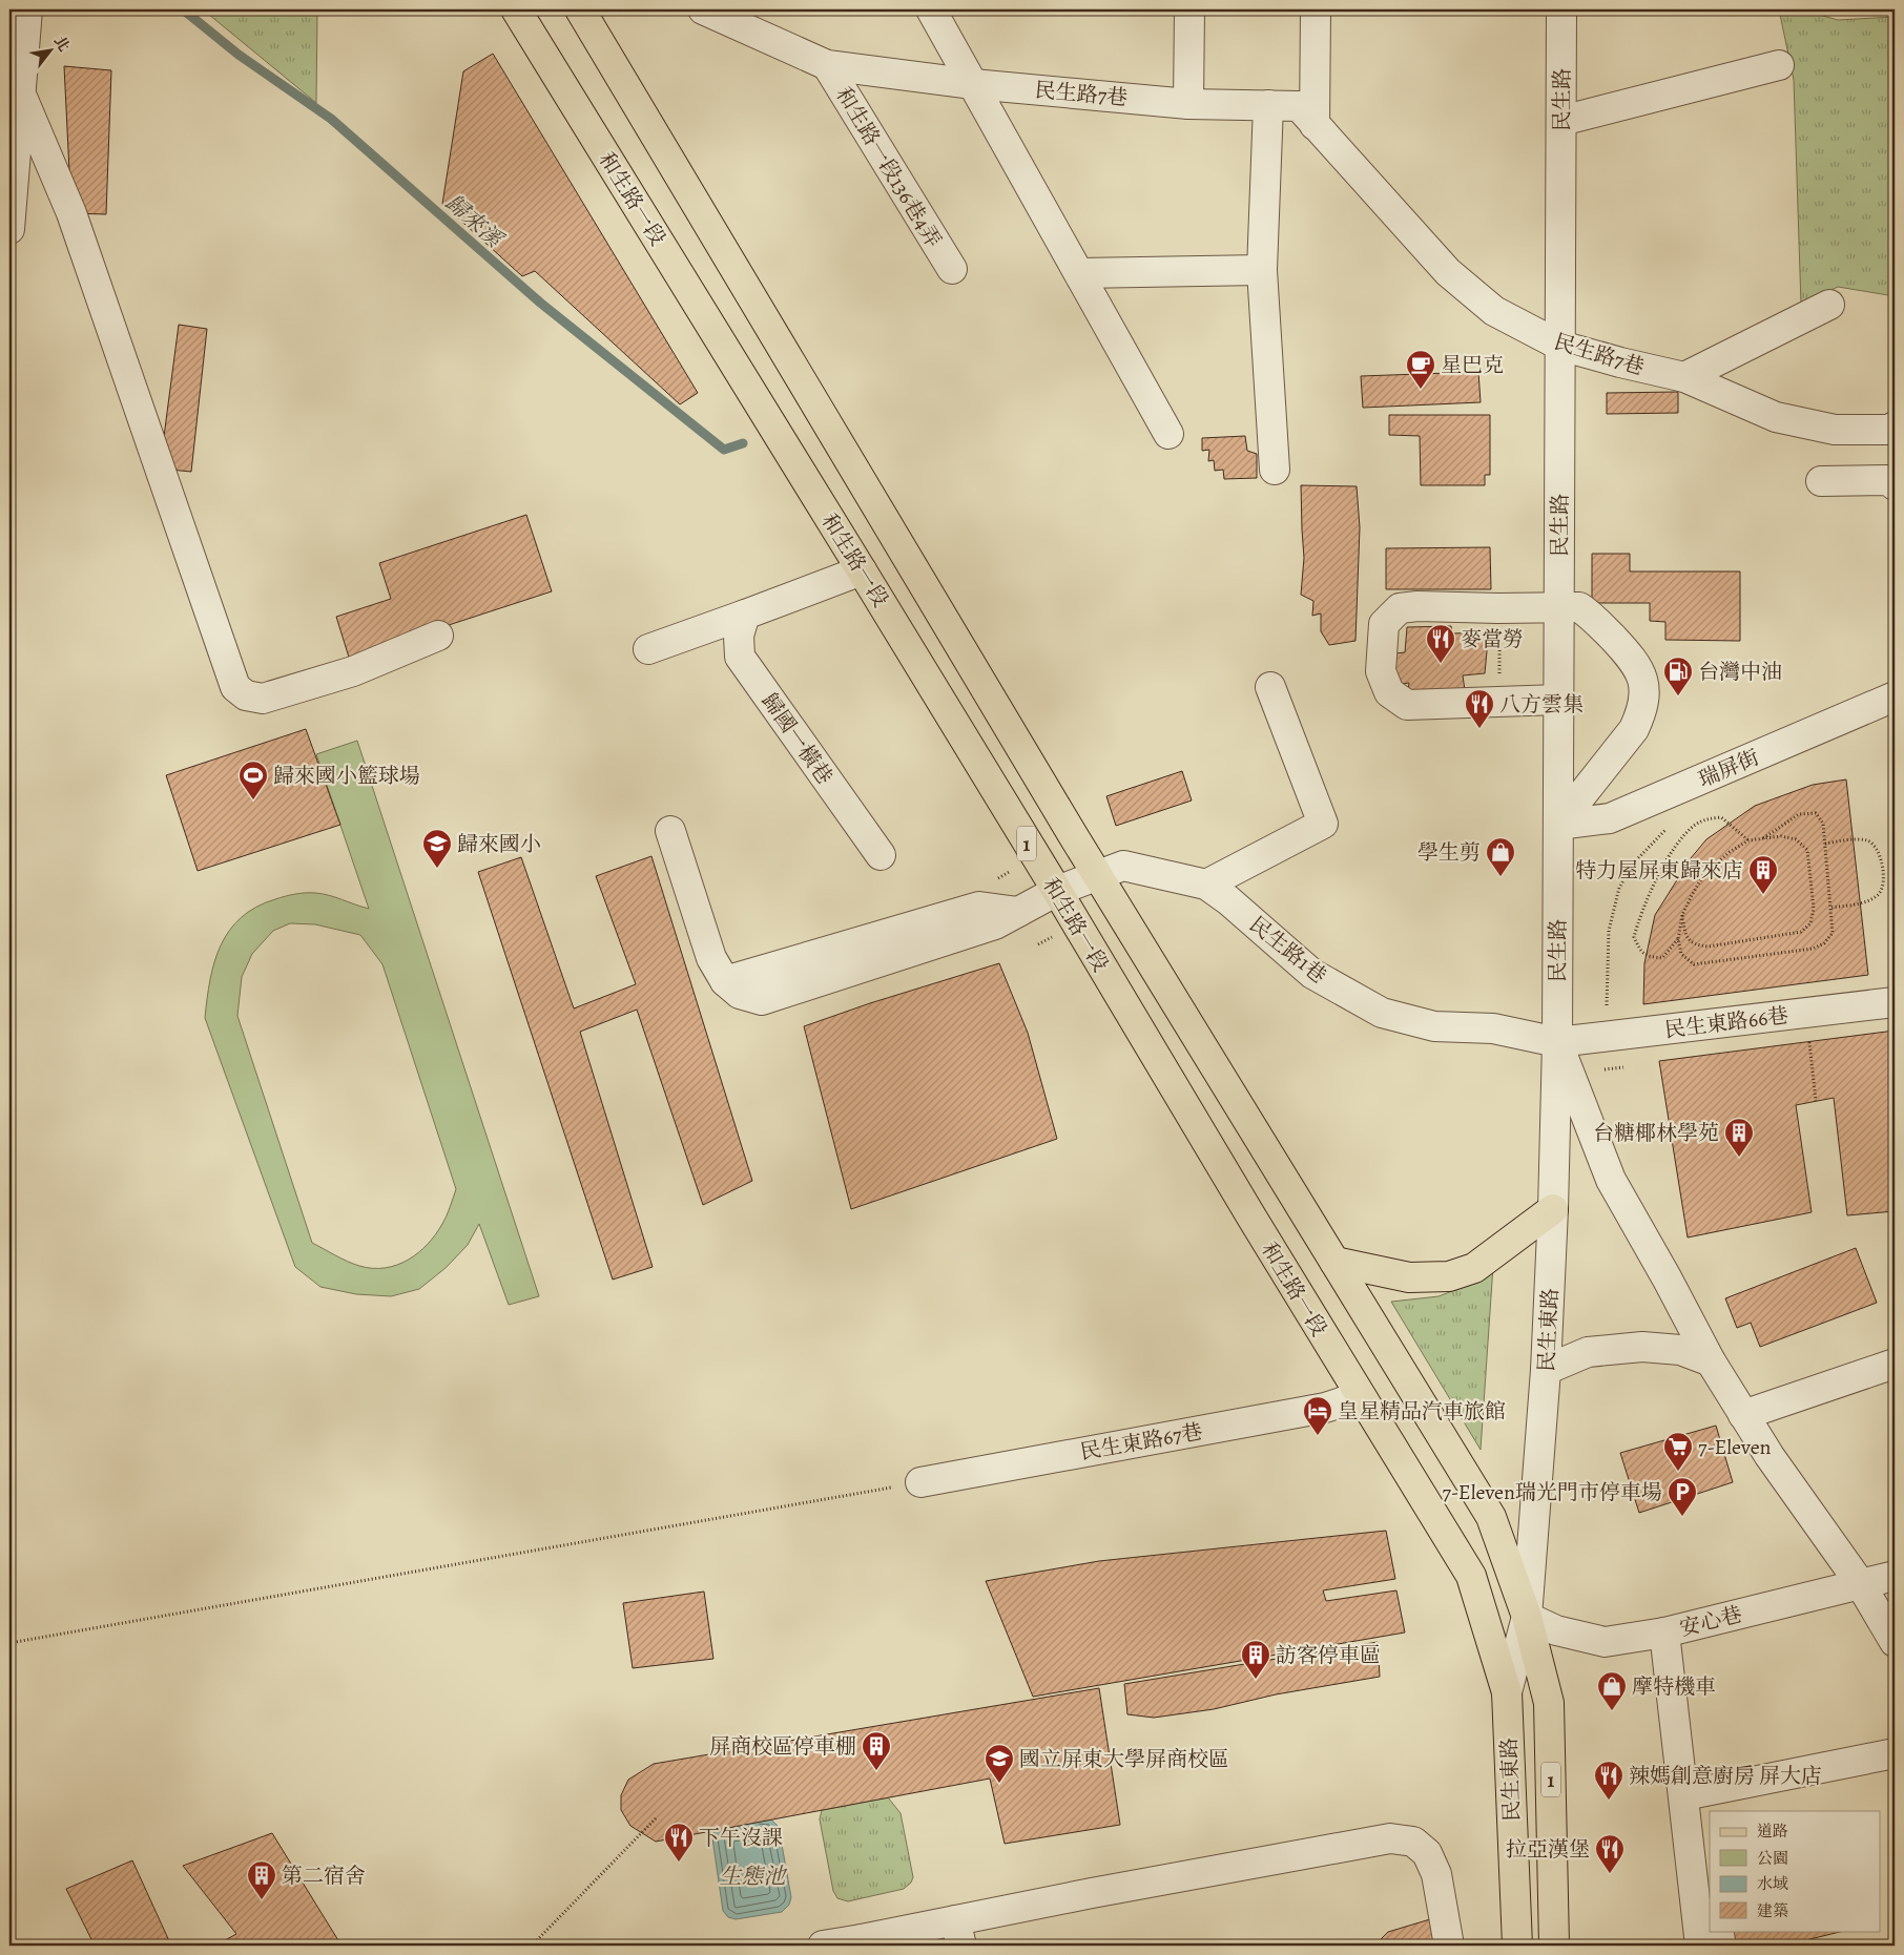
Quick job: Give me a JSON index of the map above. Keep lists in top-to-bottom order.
{
  "streets": {
    "main road": ["和生路一段", "1", "民生東路"],
    "street": [
      "民生路7巷",
      "民生路",
      "和生路一段136巷4弄",
      "歸國一橫巷",
      "瑞屏街",
      "民生路1巷",
      "民生東路66巷",
      "民生東路67巷",
      "安心巷"
    ]
  },
  "crossings": [
    ["民生路7巷", "民生路"],
    ["民生路7巷", "和生路一段136巷4弄"],
    ["民生路", "瑞屏街"],
    ["民生路", "民生路1巷"],
    ["民生路", "民生東路66巷"],
    ["民生路", "民生東路"],
    ["和生路一段", "民生路1巷"],
    ["和生路一段", "民生東路"],
    ["和生路一段", "民生東路67巷"],
    ["和生路一段", "安心巷"],
    ["民生路1巷", "民生東路66巷"],
    ["民生路1巷", "民生東路"],
    ["民生東路66巷", "民生東路"],
    ["民生東路", "安心巷"]
  ],
  "water": ["歸來溪", "生態池"],
  "places": {
    "cafe": ["星巴克"],
    "restaurant": [
      "麥當勞",
      "八方雲集",
      "辣媽創意廚房 屏大店",
      "下午沒課",
      "拉亞漢堡"
    ],
    "fuel station": ["台灣中油"],
    "sports": ["歸來國小籃球場"],
    "school or university": ["歸來國小", "國立屏東大學屏商校區"],
    "shop": ["學生剪", "摩特機車"],
    "building": [
      "特力屋屏東歸來店",
      "台糖椰林學苑",
      "訪客停車區",
      "屏商校區停車棚",
      "第二宿舍"
    ],
    "hotel": ["皇星精品汽車旅館"],
    "supermarket": ["7-Eleven"],
    "parking": ["7-Eleven瑞光門市停車場"]
  },
  "legend": [
    "道路",
    "公園",
    "水域",
    "建築"
  ],
  "north": "top right"
}
